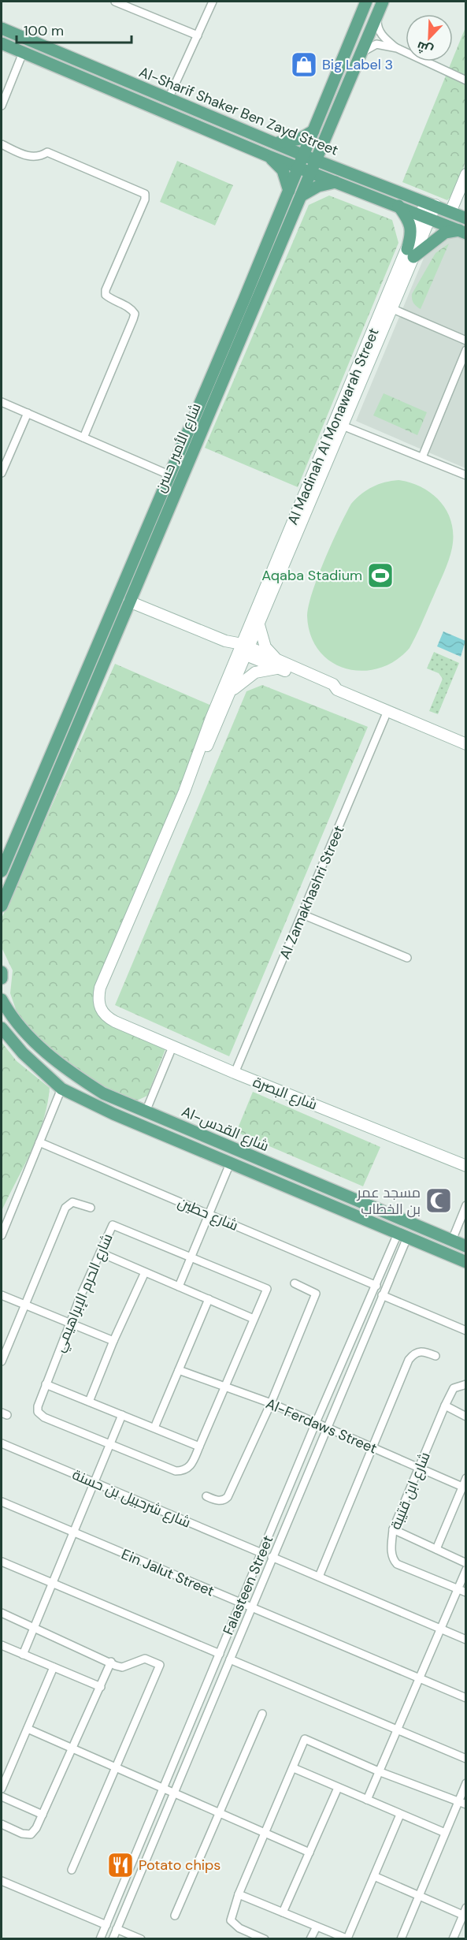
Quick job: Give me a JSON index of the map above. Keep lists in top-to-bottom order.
{
  "streets": {
    "main road": [
      "Al-Sharif Shaker Ben Zayd Street",
      "Al Madinah Al Monawarah Street",
      "شارع الأمير حسن",
      "شارع البصرة",
      "Al-شارع القدس"
    ],
    "street": [
      "Al Zamakhashri Street",
      "شارع حطين",
      "شارع الحرم الإبراهيمي",
      "Al-Ferdaws Street",
      "شارع ابن قتيبة",
      "شارع شرحبيل بن حسنة",
      "Ein Jalut Street",
      "Falasteen Street"
    ]
  },
  "crossings": [
    ["Al-Sharif Shaker Ben Zayd Street", "Al Madinah Al Monawarah Street"],
    ["Al-Sharif Shaker Ben Zayd Street", "شارع الأمير حسن"],
    ["Al Zamakhashri Street", "شارع البصرة"],
    ["Al-شارع القدس", "Falasteen Street"],
    ["شارع حطين", "Falasteen Street"],
    ["Al-Ferdaws Street", "شارع ابن قتيبة"],
    ["Al-Ferdaws Street", "Falasteen Street"],
    ["شارع شرحبيل بن حسنة", "Falasteen Street"],
    ["Ein Jalut Street", "Falasteen Street"]
  ],
  "places": {
    "shop": ["Big Label 3"],
    "sports": ["Aqaba Stadium"],
    "mosque": ["مسجد عمر بن الخطاب"],
    "restaurant": ["Potato chips"]
  },
  "scale_bar": "100 m",
  "north": "bottom left"
}
